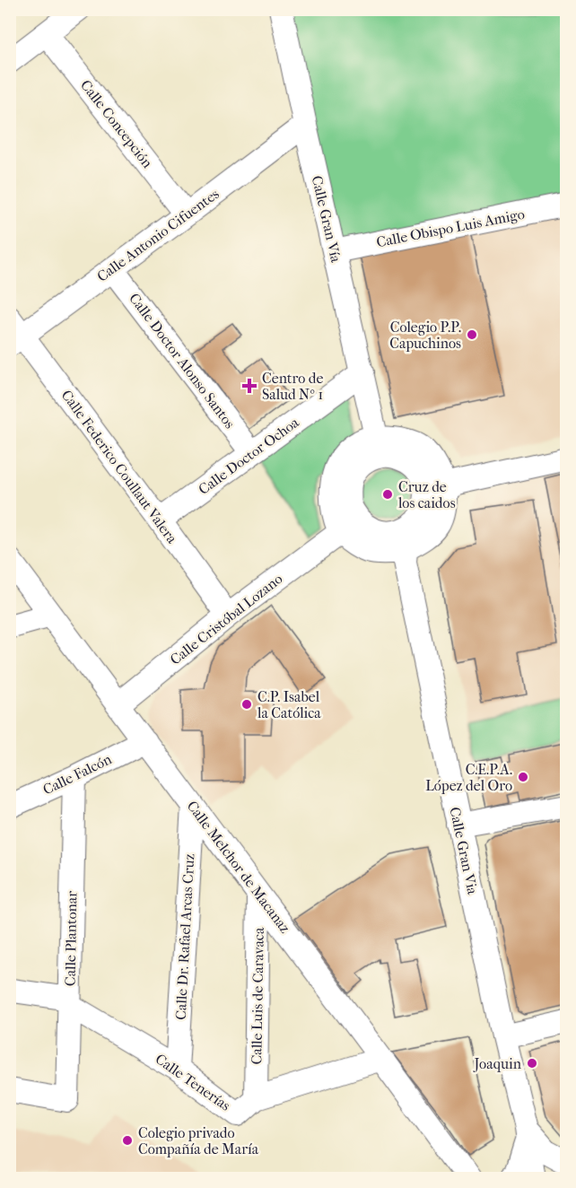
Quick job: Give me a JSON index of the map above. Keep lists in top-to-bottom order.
{
  "streets": {
    "street": [
      "Calle Concepción",
      "Calle Gran Vía",
      "Calle Obispo Luis Amigo",
      "Calle Antonio Cifuentes",
      "Calle Doctor Alonso Santos",
      "Calle Doctor Ochoa",
      "Calle Federico Coullaut Valera",
      "Calle Cristóbal Lozano",
      "Calle Falcón",
      "Calle Gran Via",
      "Calle Melchor de Macanaz",
      "Calle Dr. Rafael Arcas Cruz",
      "Calle Plantonar",
      "Calle Luis de Caravaca",
      "Calle Tenerías"
    ]
  },
  "crossings": [
    ["Calle Concepción", "Calle Antonio Cifuentes"],
    ["Calle Gran Vía", "Calle Obispo Luis Amigo"],
    ["Calle Gran Vía", "Calle Antonio Cifuentes"],
    ["Calle Gran Vía", "Calle Doctor Ochoa"],
    ["Calle Antonio Cifuentes", "Calle Doctor Alonso Santos"],
    ["Calle Antonio Cifuentes", "Calle Federico Coullaut Valera"],
    ["Calle Doctor Alonso Santos", "Calle Doctor Ochoa"],
    ["Calle Doctor Ochoa", "Calle Federico Coullaut Valera"],
    ["Calle Federico Coullaut Valera", "Calle Cristóbal Lozano"],
    ["Calle Cristóbal Lozano", "Calle Melchor de Macanaz"],
    ["Calle Falcón", "Calle Melchor de Macanaz"],
    ["Calle Falcón", "Calle Plantonar"],
    ["Calle Melchor de Macanaz", "Calle Dr. Rafael Arcas Cruz"],
    ["Calle Melchor de Macanaz", "Calle Luis de Caravaca"],
    ["Calle Melchor de Macanaz", "Calle Tenerías"],
    ["Calle Dr. Rafael Arcas Cruz", "Calle Tenerías"],
    ["Calle Plantonar", "Calle Tenerías"],
    ["Calle Luis de Caravaca", "Calle Tenerías"]
  ],
  "places": {
    "other": [
      "Colegio P.P. Capuchinos",
      "Cruz de los caidos",
      "C.P. Isabel la Católica",
      "C.E.P.A. López del Oro",
      "Joaquin",
      "Colegio privado Compañía de María"
    ],
    "health": ["Centro de Salud Nº 1"]
  }
}
